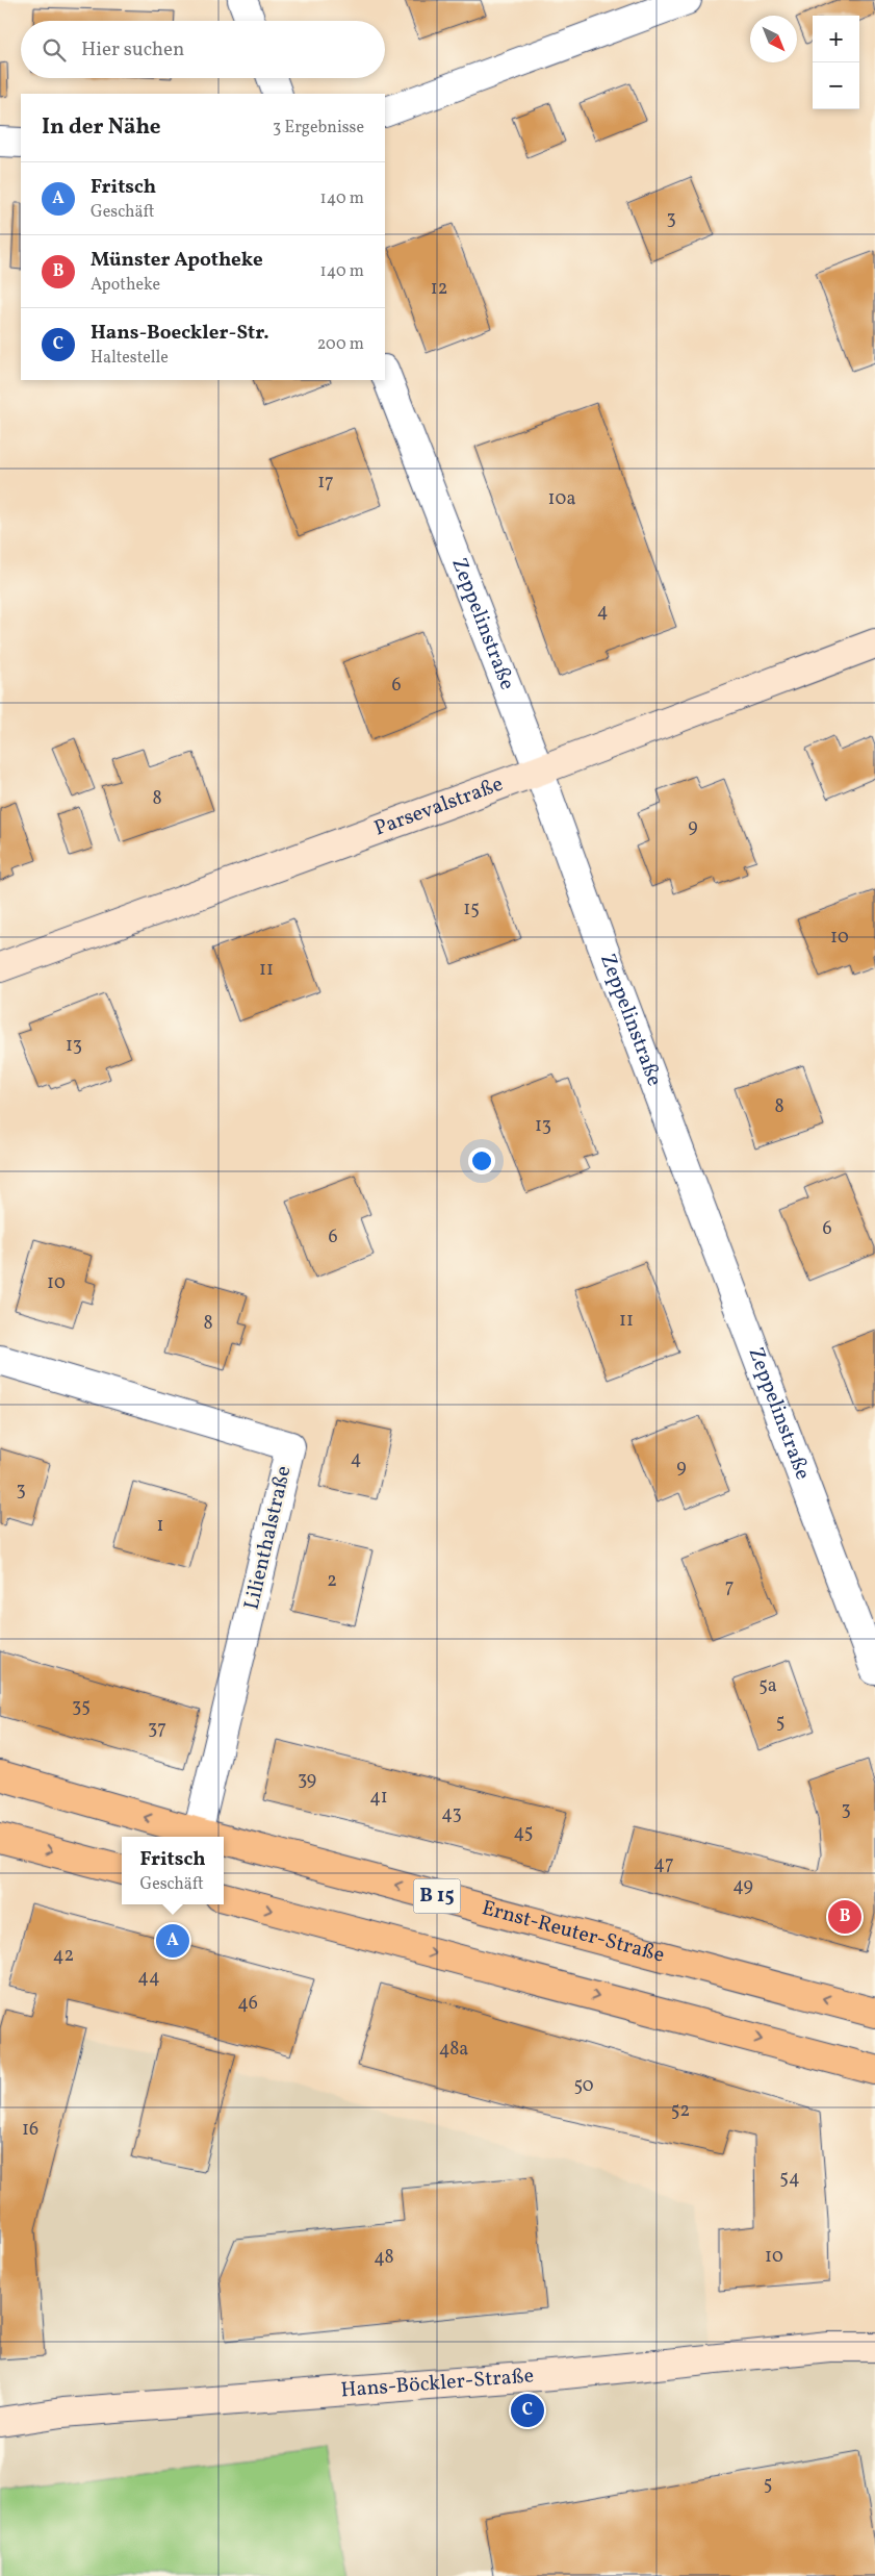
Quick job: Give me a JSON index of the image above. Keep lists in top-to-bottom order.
{
  "streets": {
    "main road": [
      "Parsevalstraße",
      "B 15",
      "Ernst-Reuter-Straße",
      "Hans-Böckler-Straße"
    ],
    "street": ["Zeppelinstraße", "Lilienthalstraße"]
  },
  "crossings": [
    ["Zeppelinstraße", "Parsevalstraße"],
    ["Lilienthalstraße", "Ernst-Reuter-Straße"]
  ],
  "house_numbers": [
    "3",
    "12",
    "17",
    "10a",
    "4",
    "6",
    "8",
    "9",
    "15",
    "10",
    "11",
    "13",
    "8",
    "13",
    "6",
    "6",
    "10",
    "11",
    "8",
    "4",
    "9",
    "3",
    "1",
    "2",
    "7",
    "5a",
    "35",
    "5",
    "37",
    "39",
    "41",
    "3",
    "43",
    "45",
    "47",
    "49",
    "42",
    "44",
    "46",
    "48a",
    "50",
    "52",
    "16",
    "54",
    "10",
    "48",
    "5"
  ],
  "north": "bottom right",
  "page": {
    "map_buttons": ["+", "−"],
    "search": "Hier suchen",
    "heading": ["In der Nähe", "3 Ergebnisse"],
    "list": [
      {
        "mark": "A",
        "name": "Fritsch",
        "note": "Geschäft",
        "value": "140 m"
      },
      {
        "mark": "B",
        "name": "Münster Apotheke",
        "note": "Apotheke",
        "value": "140 m"
      },
      {
        "mark": "C",
        "name": "Hans-Boeckler-Str.",
        "note": "Haltestelle",
        "value": "200 m"
      }
    ],
    "popup": ["Fritsch", "Geschäft"],
    "pins": ["B", "A", "C"]
  }
}
